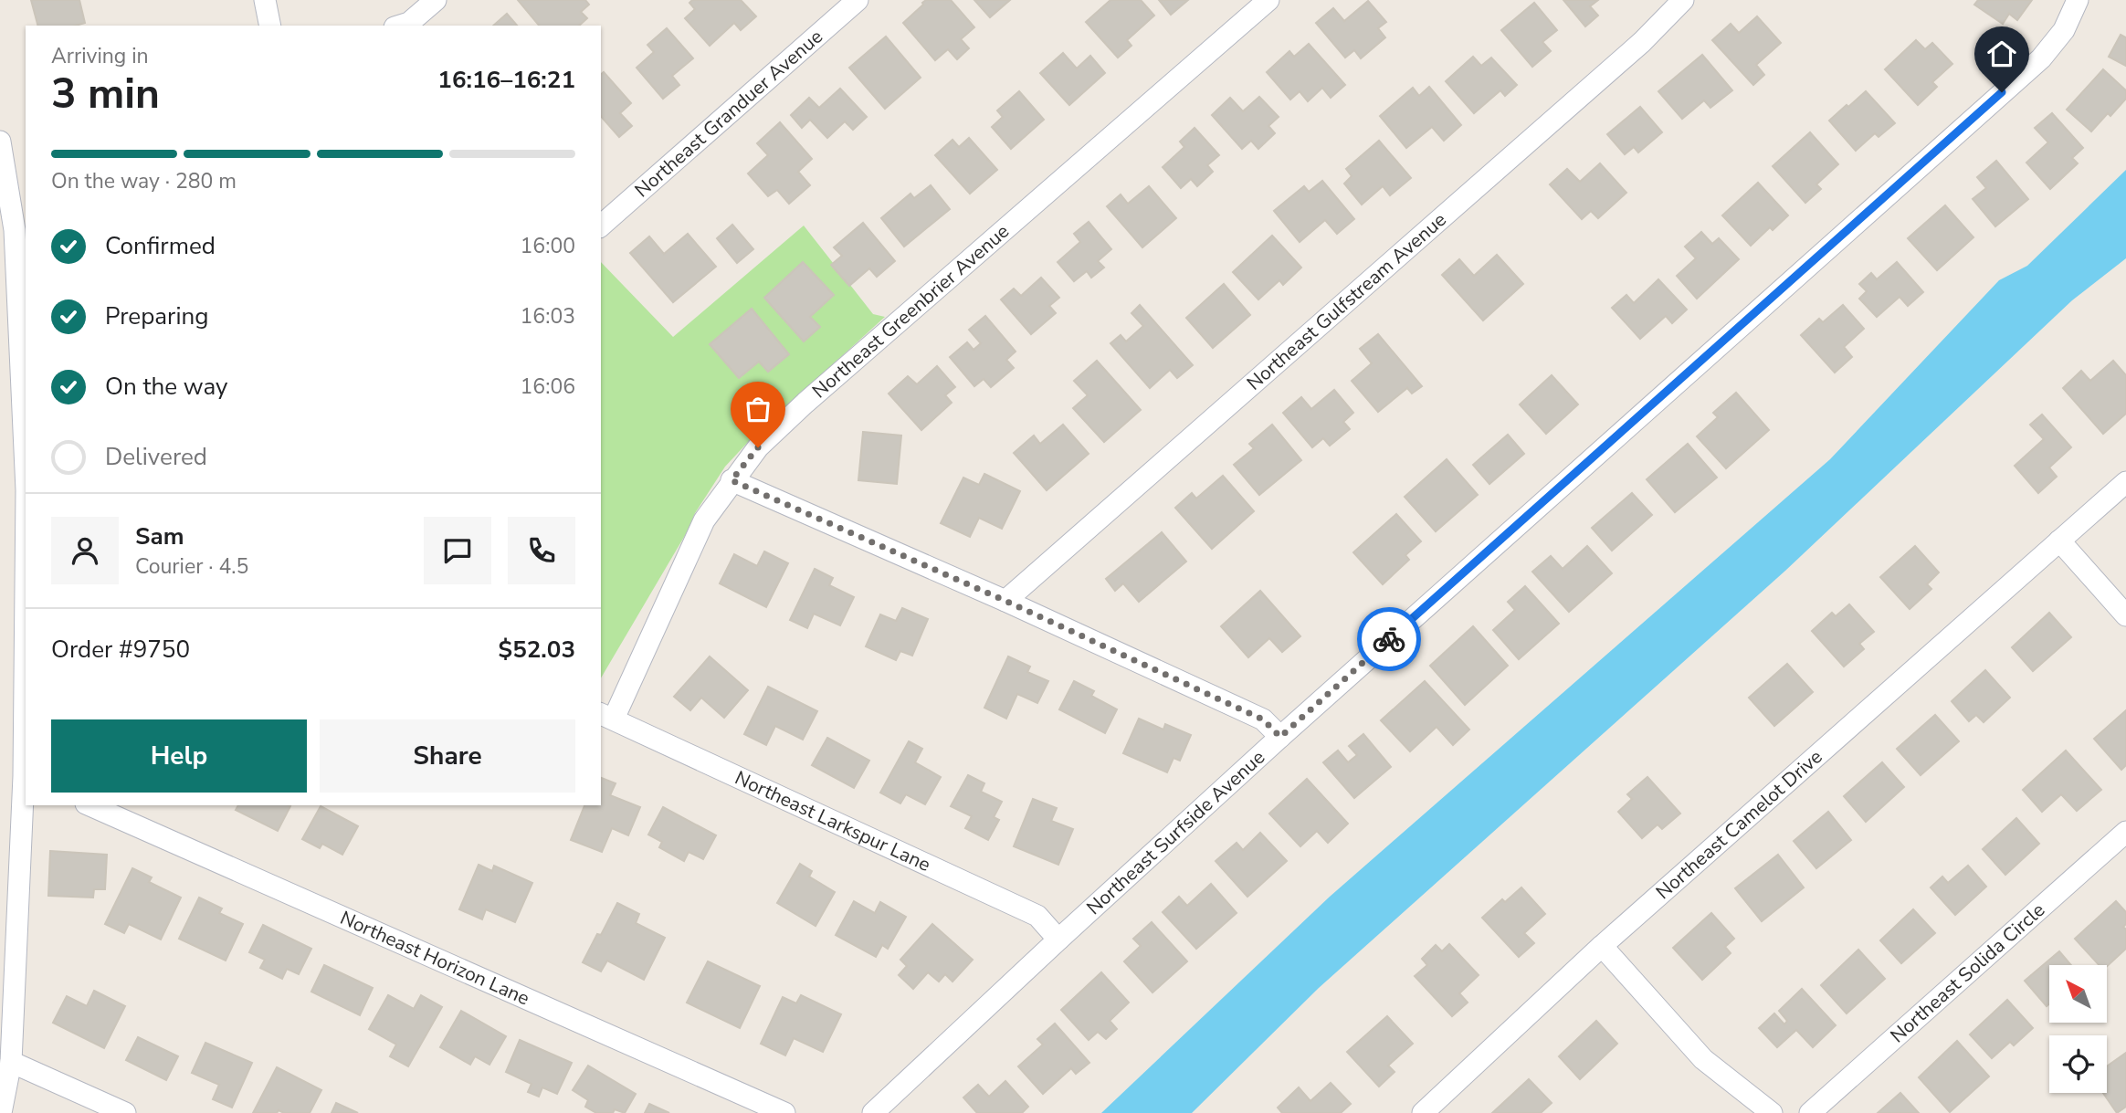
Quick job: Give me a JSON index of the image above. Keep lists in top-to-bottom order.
{
  "streets": {
    "street": [
      "Northeast Granduer Avenue",
      "Northeast Gulfstream Avenue",
      "Northeast Greenbrier Avenue",
      "Northeast Larkspur Lane",
      "Northeast Camelot Drive",
      "Northeast Surfside Avenue",
      "Northeast Horizon Lane",
      "Northeast Solida Circle"
    ]
  },
  "crossings": [
    ["Northeast Greenbrier Avenue", "Northeast Larkspur Lane"],
    ["Northeast Larkspur Lane", "Northeast Surfside Avenue"]
  ],
  "north": "top left",
  "page": {
    "heading": ["3 min", "Arriving in", "16:16–16:21"],
    "panel": [
      "Sam",
      "Courier · 4.5",
      "Order #9750",
      "$52.03"
    ],
    "bar": "On the way · 280 m",
    "list": [
      ["Confirmed", "16:00"],
      ["Preparing", "16:03"],
      ["On the way", "16:06"],
      "Delivered"
    ],
    "buttons": ["Help", "Share"]
  }
}
